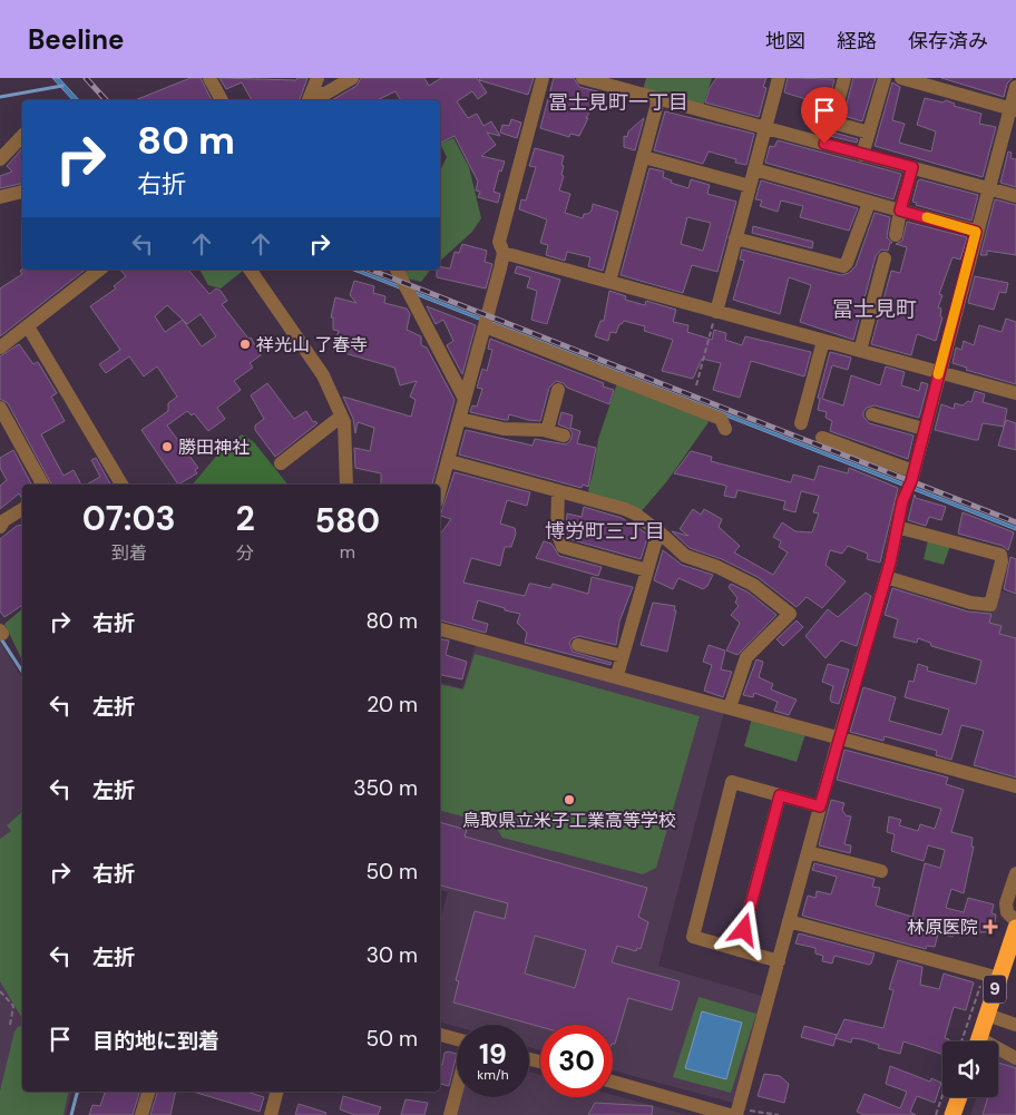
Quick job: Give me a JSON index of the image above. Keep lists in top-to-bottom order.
{
  "streets": {
    "highway": ["9"]
  },
  "districts": ["冨士見町一丁目", "冨士見町", "博労町三丁目"],
  "places": {
    "other": ["祥光山 了春寺", "勝田神社", "鳥取県立米子工業高等学校"],
    "health": ["林原医院"]
  },
  "page": {
    "header": "Beeline",
    "nav": ["地図", "経路", "保存済み"],
    "turn": ["80 m", "右折"],
    "eta": [
      "07:03",
      "到着",
      "2",
      "分",
      "580",
      "m"
    ],
    "list": [
      {
        "name": "右折",
        "value": "80 m"
      },
      {
        "name": "左折",
        "value": "20 m"
      },
      {
        "name": "左折",
        "value": "350 m"
      },
      {
        "name": "右折",
        "value": "50 m"
      },
      {
        "name": "左折",
        "value": "30 m"
      },
      {
        "name": "目的地に到着",
        "value": "50 m"
      }
    ],
    "speed": "19 km/h",
    "limit": "30"
  }
}
